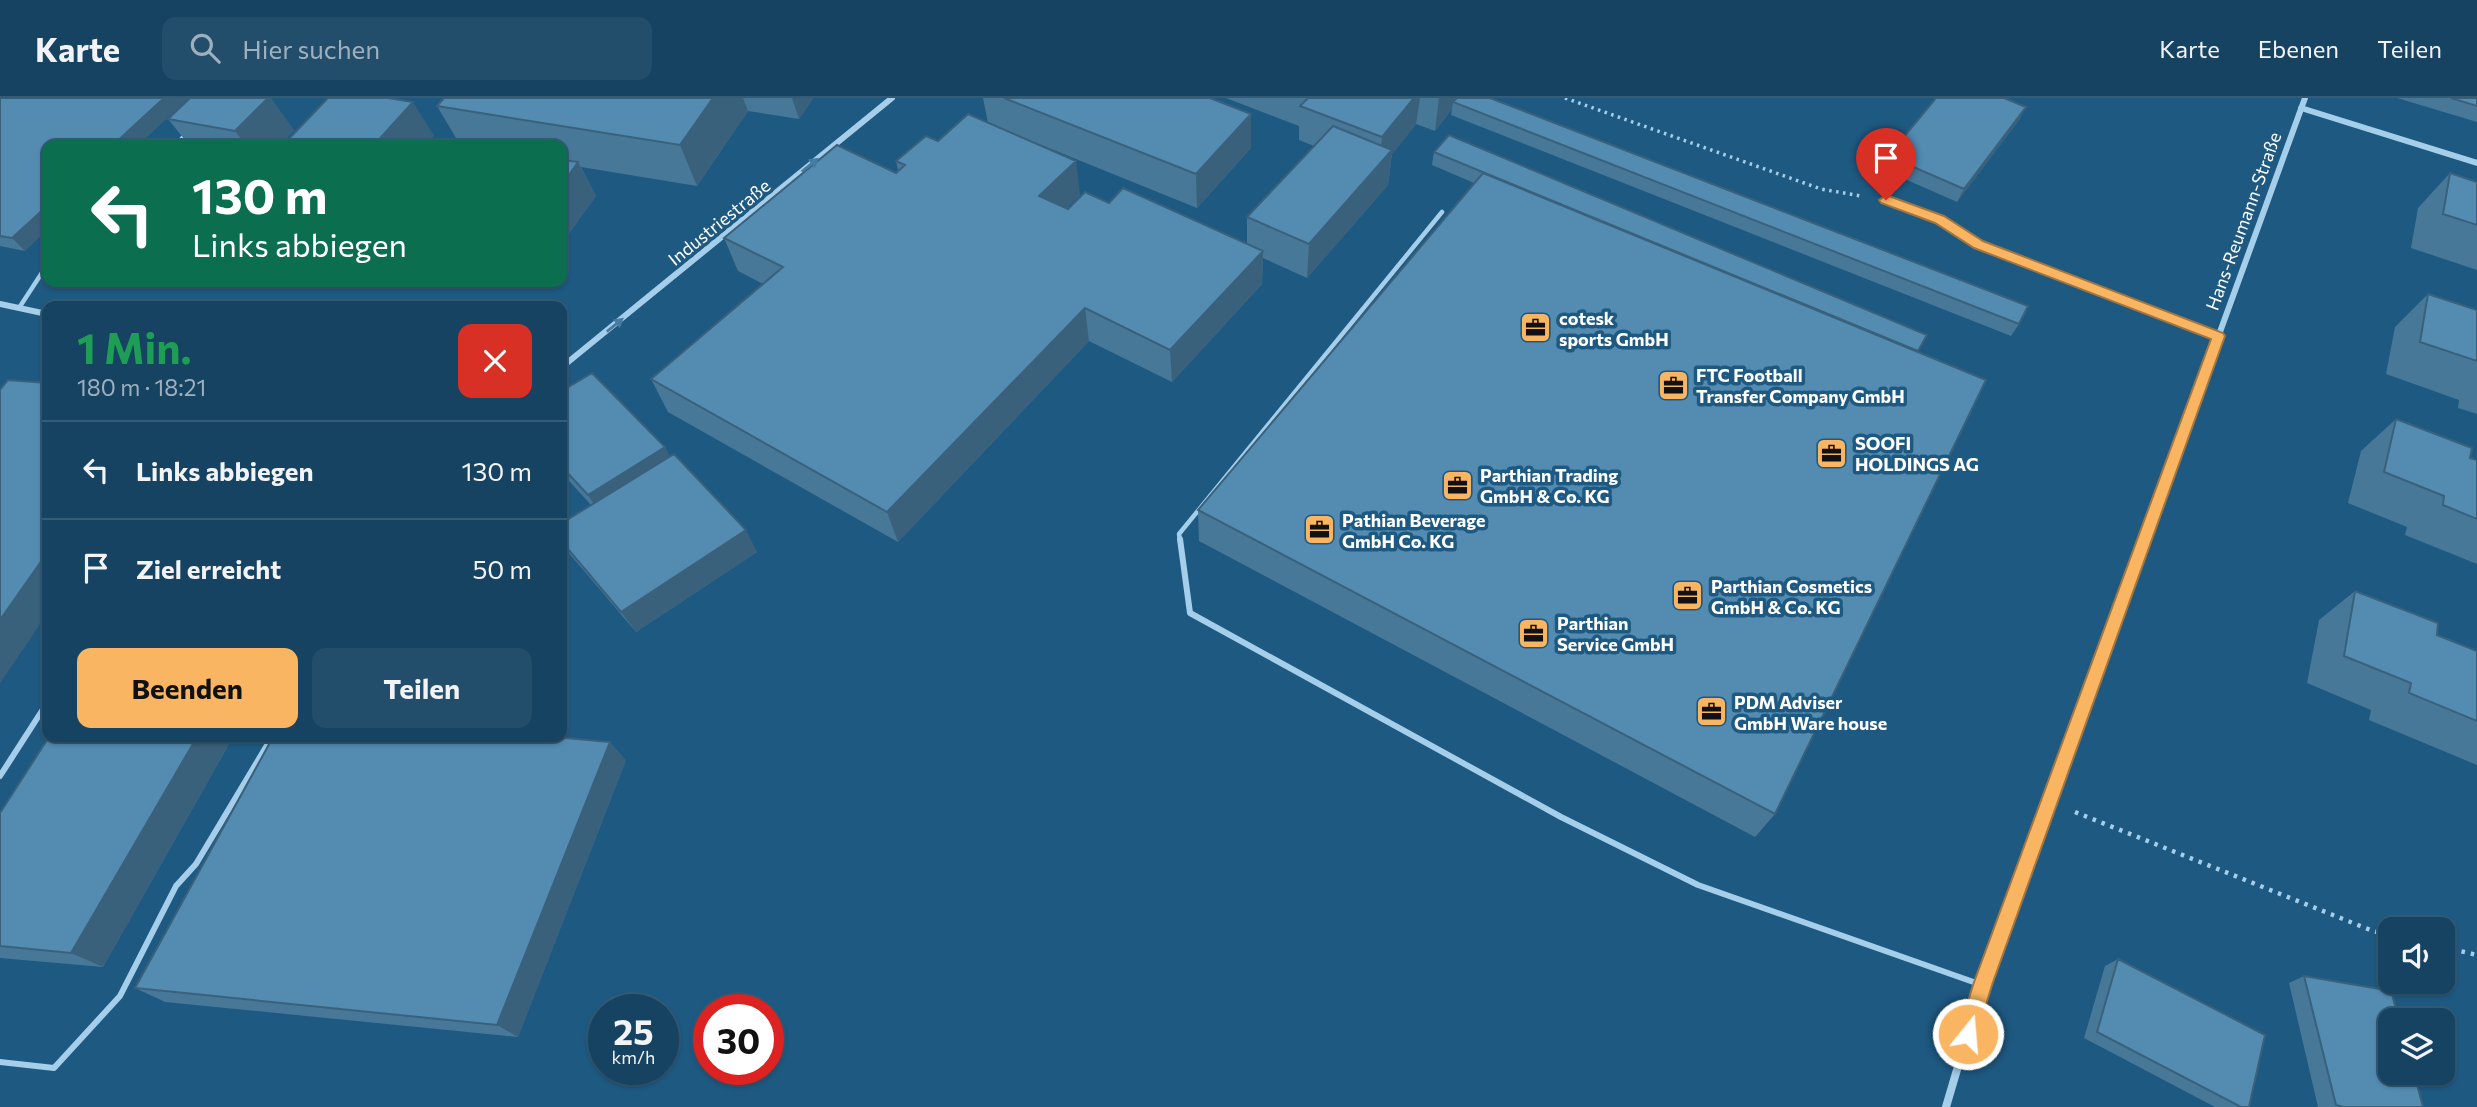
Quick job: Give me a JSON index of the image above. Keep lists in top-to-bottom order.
{
  "streets": {
    "street": ["Hans-Reumann-Straße", "Industriestraße"]
  },
  "one_way": ["Industriestraße"],
  "places": {
    "office": [
      "cotesk sports GmbH",
      "FTC Football Transfer Company GmbH",
      "SOOFI HOLDINGS AG",
      "Parthian Trading GmbH & Co. KG",
      "Pathian Beverage GmbH Co. KG",
      "Parthian Cosmetics GmbH & Co. KG",
      "Parthian Service GmbH",
      "PDM Adviser GmbH Ware house"
    ]
  },
  "page": {
    "header": "Karte",
    "search": "Hier suchen",
    "nav": ["Karte", "Ebenen", "Teilen"],
    "turn": ["130 m", "Links abbiegen"],
    "heading": ["1 Min.", "180 m · 18:21"],
    "list": [
      {
        "name": "Links abbiegen",
        "value": "130 m"
      },
      {
        "name": "Ziel erreicht",
        "value": "50 m"
      }
    ],
    "buttons": ["Beenden", "Teilen"],
    "speed": "25 km/h",
    "limit": "30"
  }
}
